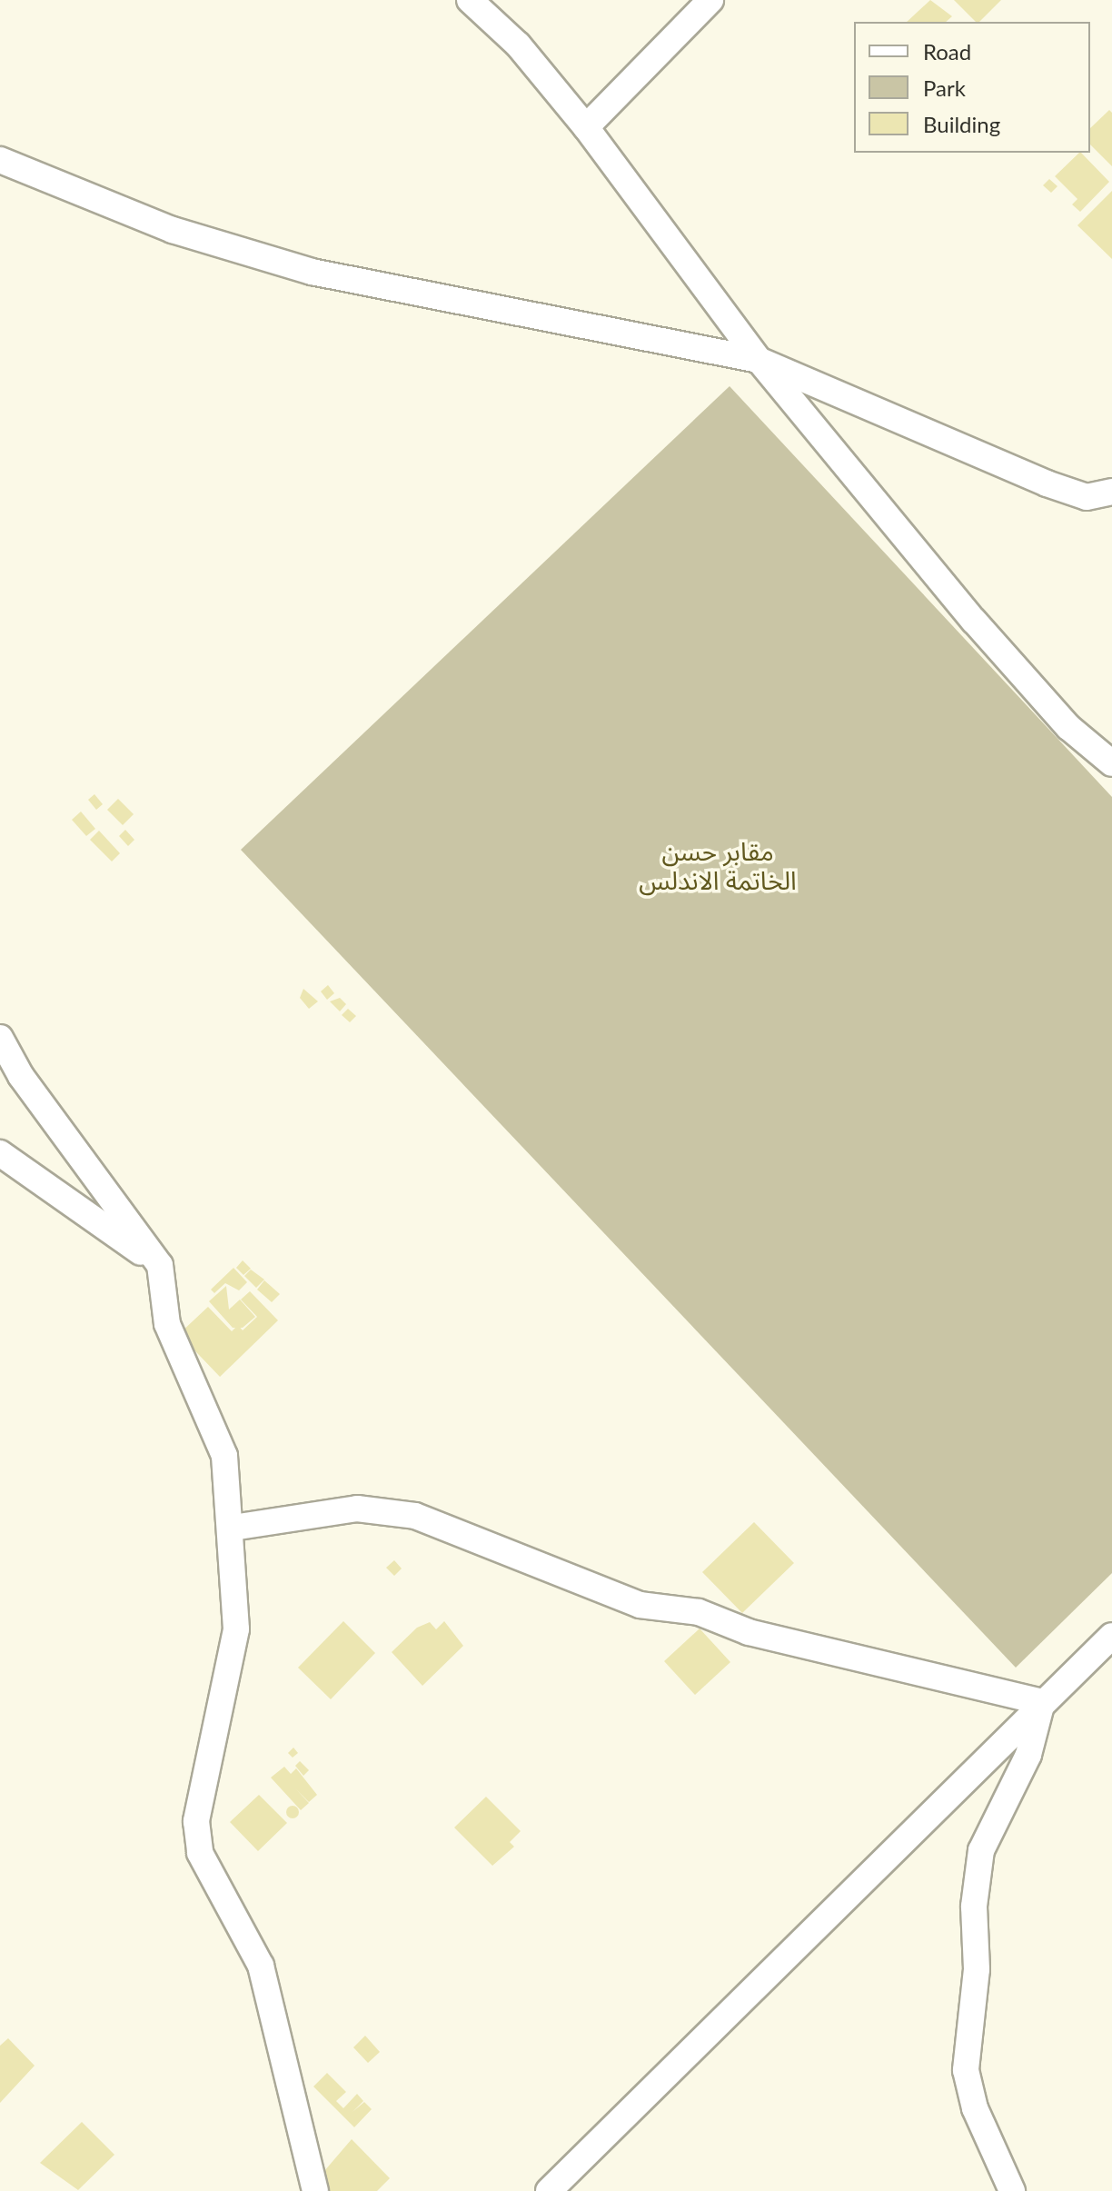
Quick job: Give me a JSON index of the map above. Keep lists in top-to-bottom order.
{
  "parks": ["مقابر حسن الخاتمة الاندلس"],
  "legend": ["Road", "Park", "Building"]
}
